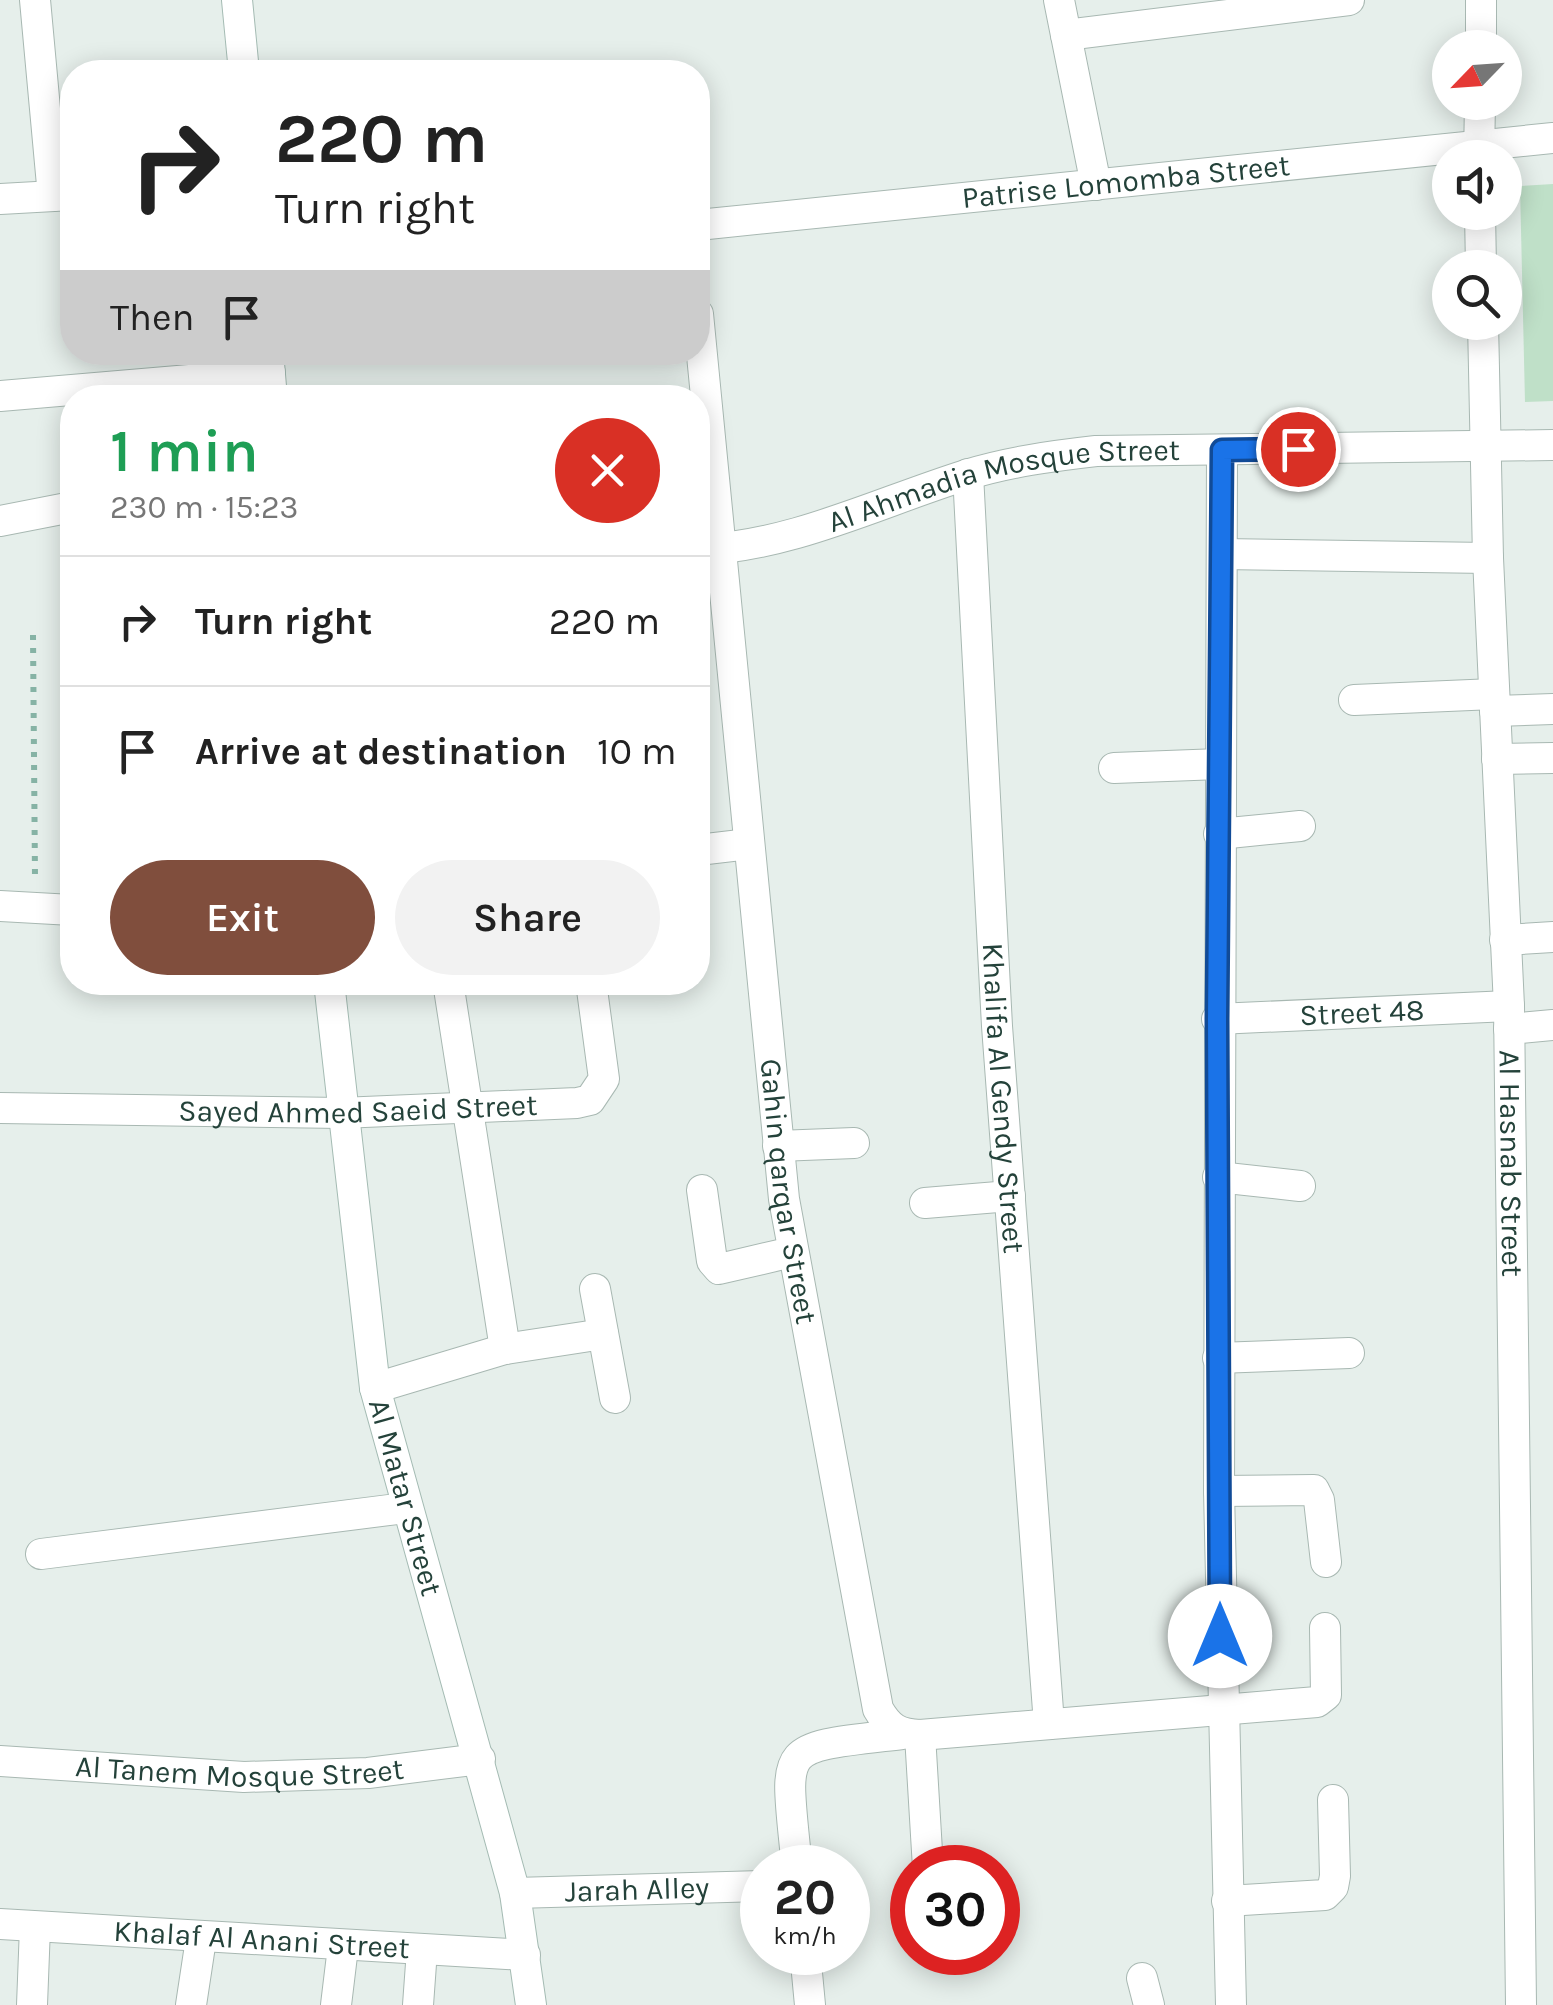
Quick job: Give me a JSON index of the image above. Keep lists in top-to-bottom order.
{
  "streets": {
    "street": [
      "Patrise Lomomba Street",
      "Al Ahmadia Mosque Street",
      "Street 48",
      "Khalifa Al Gendy Street",
      "Sayed Ahmed Saeid Street",
      "Al Hasnab Street",
      "Gahin qarqar Street",
      "Al Matar Street",
      "Al Tanem Mosque Street",
      "Jarah Alley",
      "Khalaf Al Anani Street"
    ]
  },
  "crossings": [
    ["Al Ahmadia Mosque Street", "Khalifa Al Gendy Street"],
    ["Al Ahmadia Mosque Street", "Al Hasnab Street"],
    ["Street 48", "Al Hasnab Street"],
    ["Sayed Ahmed Saeid Street", "Al Matar Street"],
    ["Al Matar Street", "Al Tanem Mosque Street"],
    ["Al Matar Street", "Jarah Alley"],
    ["Al Matar Street", "Khalaf Al Anani Street"]
  ],
  "north": "bottom left",
  "page": {
    "turn": ["220 m", "Turn right"],
    "then": "Then",
    "heading": ["1 min", "230 m · 15:23"],
    "list": [
      {
        "name": "Turn right",
        "value": "220 m"
      },
      {
        "name": "Arrive at destination",
        "value": "10 m"
      }
    ],
    "buttons": ["Exit", "Share"],
    "speed": "20 km/h",
    "limit": "30"
  }
}
